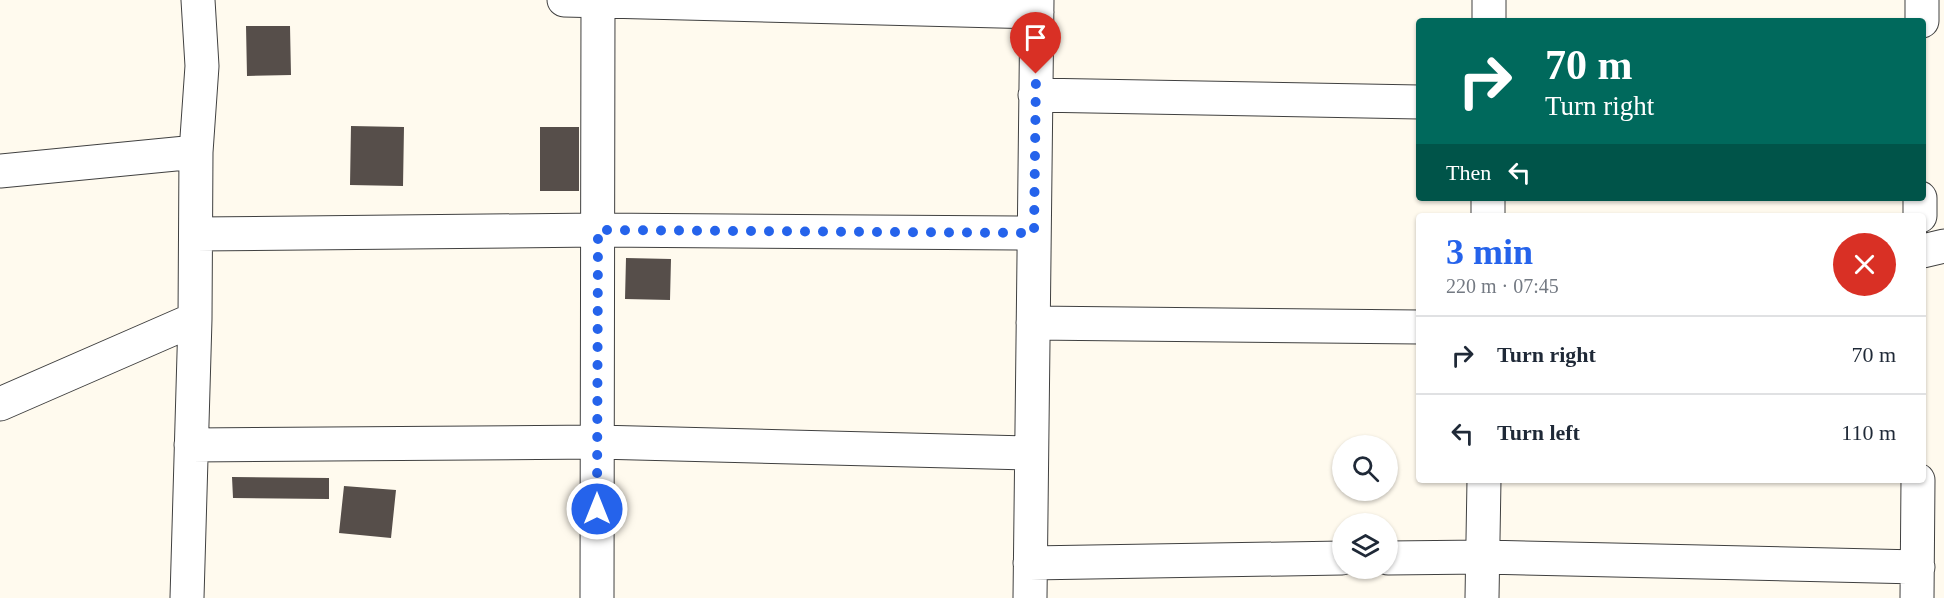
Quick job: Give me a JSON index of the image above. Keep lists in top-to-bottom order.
{
  "page": {
    "turn": ["70 m", "Turn right"],
    "then": "Then",
    "heading": ["3 min", "220 m · 07:45"],
    "list": [
      {
        "name": "Turn right",
        "value": "70 m"
      },
      {
        "name": "Turn left",
        "value": "110 m"
      }
    ]
  }
}
